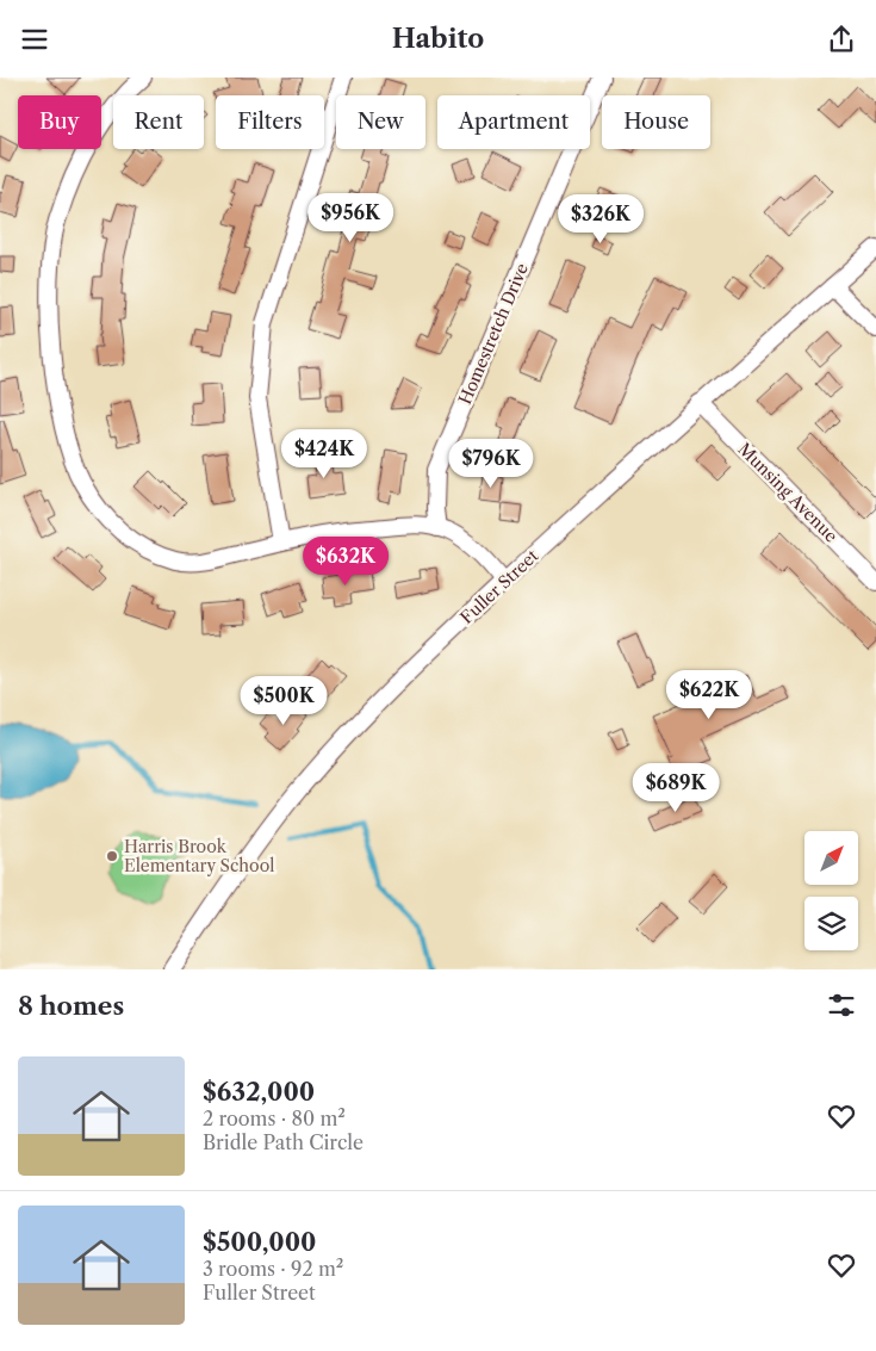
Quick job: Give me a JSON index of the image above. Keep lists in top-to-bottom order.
{
  "streets": {
    "street": ["Homestretch Drive", "Munsing Avenue", "Fuller Street"]
  },
  "crossings": [
    ["Munsing Avenue", "Fuller Street"]
  ],
  "places": ["Harris Brook Elementary School"],
  "north": "top right",
  "page": {
    "header": "Habito",
    "chip": [
      "Buy",
      "Rent",
      "Filters",
      "New",
      "Apartment",
      "House"
    ],
    "price": [
      "$956K",
      "$326K",
      "$424K",
      "$796K",
      "$632K",
      "$622K",
      "$500K",
      "$689K"
    ],
    "heading": "8 homes",
    "list": [
      {
        "name": "$632,000",
        "note": "2 rooms · 80 m² · Bridle Path Circle"
      },
      {
        "name": "$500,000",
        "note": "3 rooms · 92 m² · Fuller Street"
      }
    ]
  }
}
